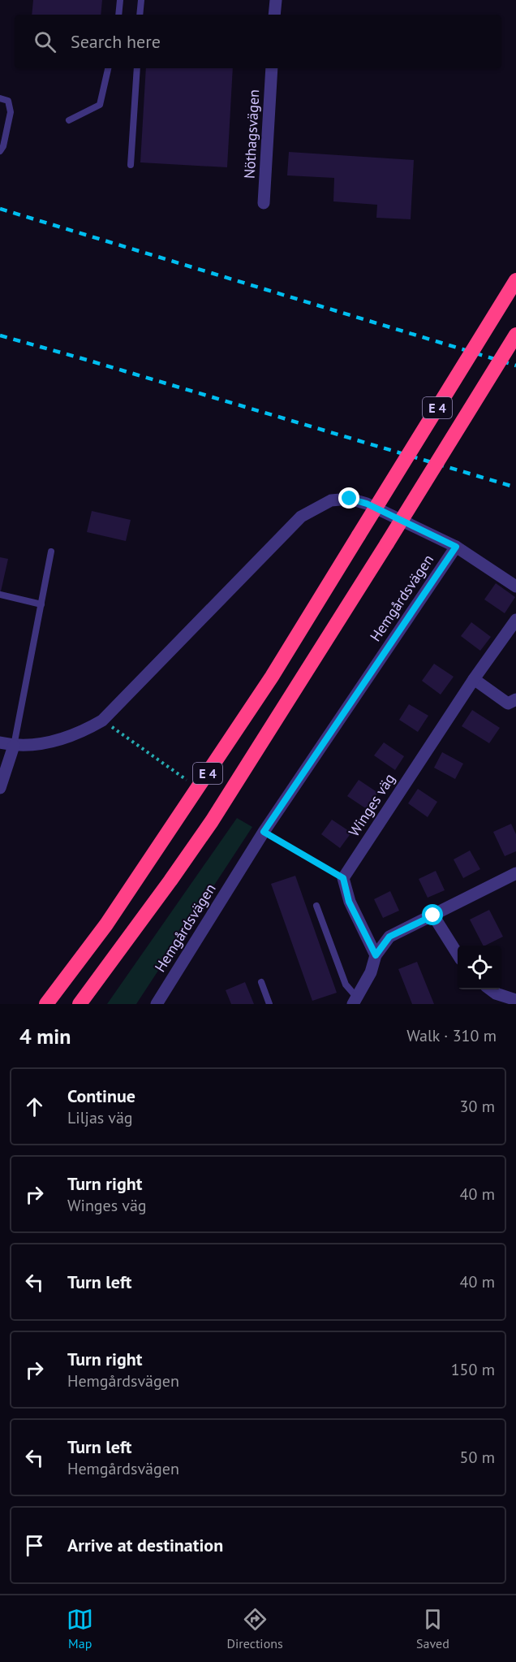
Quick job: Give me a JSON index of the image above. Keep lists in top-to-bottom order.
{
  "streets": {
    "highway": ["E 4"],
    "street": ["Nöthagsvägen", "Hemgårdsvägen", "Winges väg"]
  },
  "page": {
    "search": "Search here",
    "heading": ["4 min", "Walk · 310 m"],
    "list": [
      ["Continue", "Liljas väg", "30 m"],
      ["Turn right", "Winges väg", "40 m"],
      ["Turn left", "40 m"],
      ["Turn right", "Hemgårdsvägen", "150 m"],
      ["Turn left", "Hemgårdsvägen", "50 m"],
      "Arrive at destination"
    ],
    "nav": ["Map", "Directions", "Saved"]
  }
}
